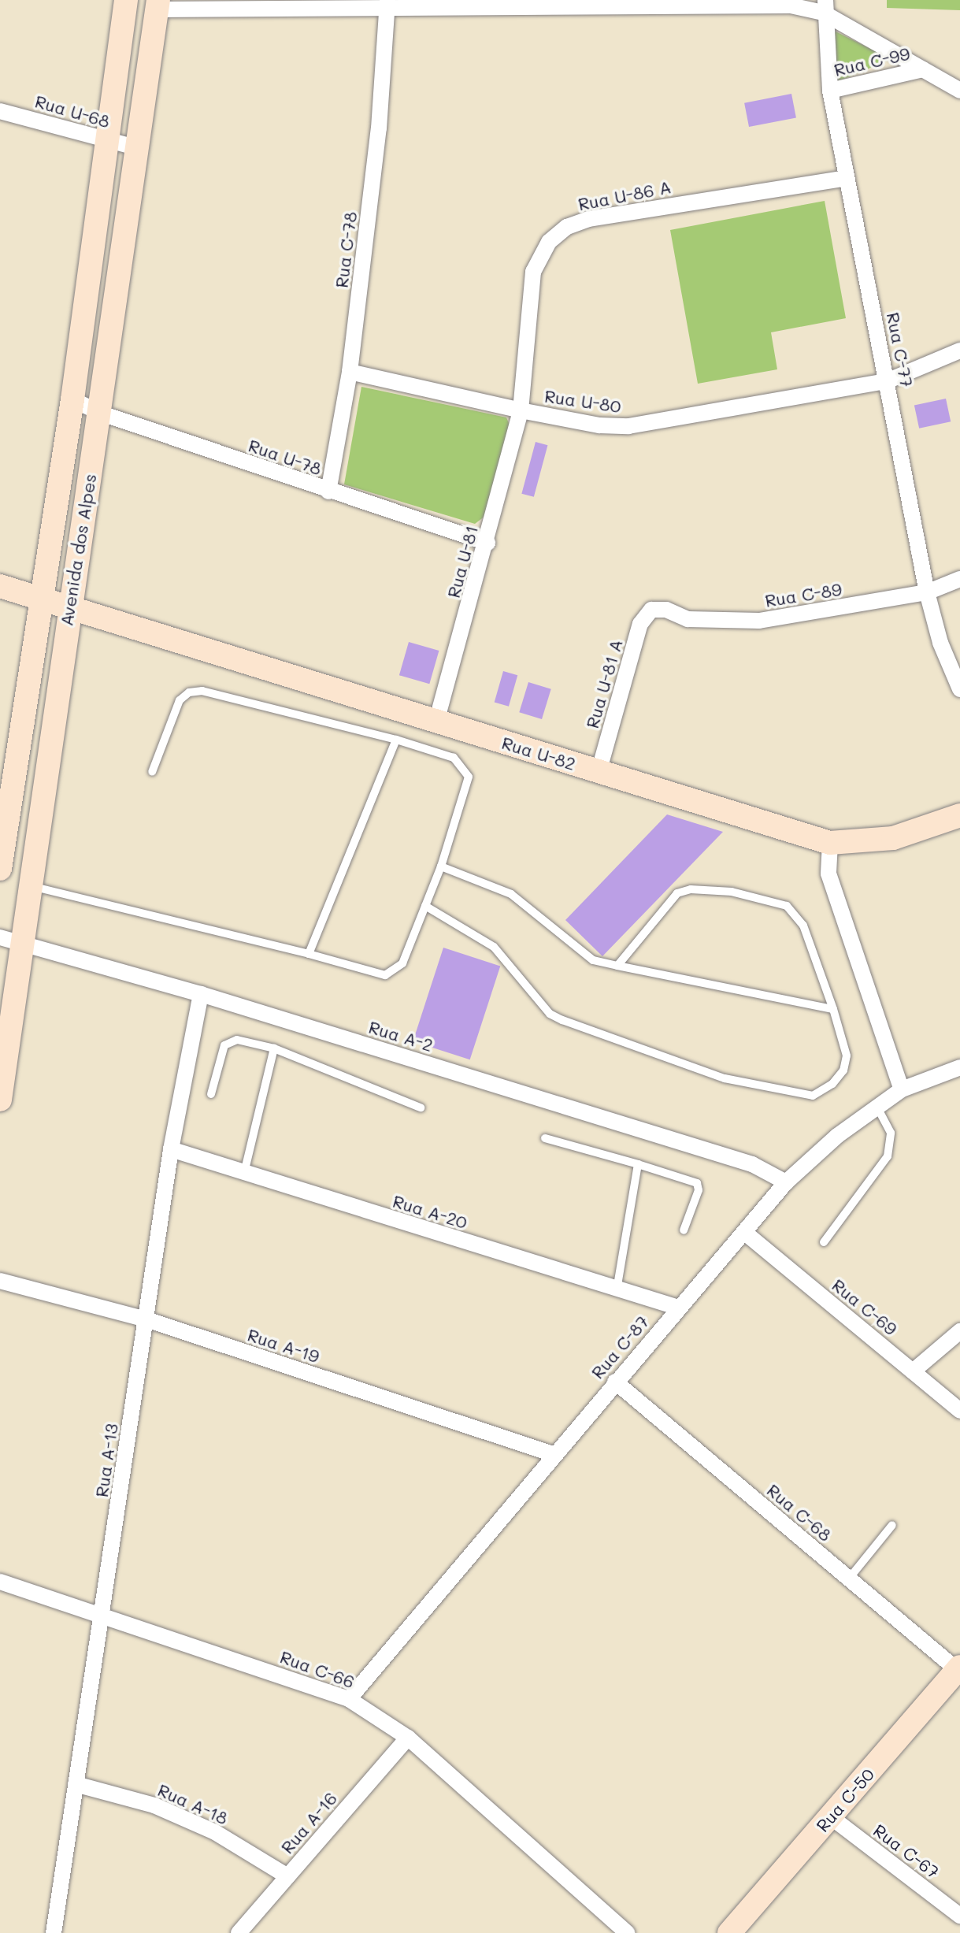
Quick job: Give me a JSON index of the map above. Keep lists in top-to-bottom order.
{
  "streets": {
    "main road": ["Avenida dos Alpes", "Rua U-82", "Rua C-50"],
    "street": [
      "Rua C-99",
      "Rua U-68",
      "Rua U-86 A",
      "Rua C-78",
      "Rua C-77",
      "Rua U-80",
      "Rua U-78",
      "Rua U-81",
      "Rua C-89",
      "Rua U-81 A",
      "Rua A-2",
      "Rua A-20",
      "Rua C-69",
      "Rua A-19",
      "Rua C-87",
      "Rua A-13",
      "Rua C-68",
      "Rua C-66",
      "Rua A-18",
      "Rua A-16",
      "Rua C-67"
    ]
  },
  "crossings": [
    ["Rua C-99", "Rua C-78"],
    ["Rua C-99", "Rua C-77"],
    ["Rua C-99", "Avenida dos Alpes"],
    ["Rua U-68", "Avenida dos Alpes"],
    ["Rua U-86 A", "Rua C-77"],
    ["Rua U-86 A", "Rua U-80"],
    ["Rua U-86 A", "Rua U-81"],
    ["Rua C-78", "Rua U-80"],
    ["Rua C-78", "Rua U-78"],
    ["Rua C-77", "Rua U-80"],
    ["Rua C-77", "Rua C-89"],
    ["Rua U-80", "Rua U-81"],
    ["Rua U-78", "Avenida dos Alpes"],
    ["Rua U-78", "Rua U-81"],
    ["Avenida dos Alpes", "Rua U-82"],
    ["Avenida dos Alpes", "Rua A-2"],
    ["Rua U-81", "Rua U-82"],
    ["Rua C-89", "Rua U-81 A"],
    ["Rua U-81 A", "Rua U-82"],
    ["Rua A-2", "Rua C-87"],
    ["Rua A-2", "Rua A-13"],
    ["Rua A-20", "Rua C-87"],
    ["Rua A-20", "Rua A-13"],
    ["Rua C-69", "Rua C-87"],
    ["Rua A-19", "Rua C-87"],
    ["Rua A-19", "Rua A-13"],
    ["Rua C-87", "Rua C-68"],
    ["Rua C-87", "Rua C-66"],
    ["Rua A-13", "Rua C-66"],
    ["Rua A-13", "Rua A-18"],
    ["Rua C-68", "Rua C-50"],
    ["Rua C-66", "Rua A-16"],
    ["Rua C-50", "Rua C-67"],
    ["Rua A-18", "Rua A-16"]
  ]
}
